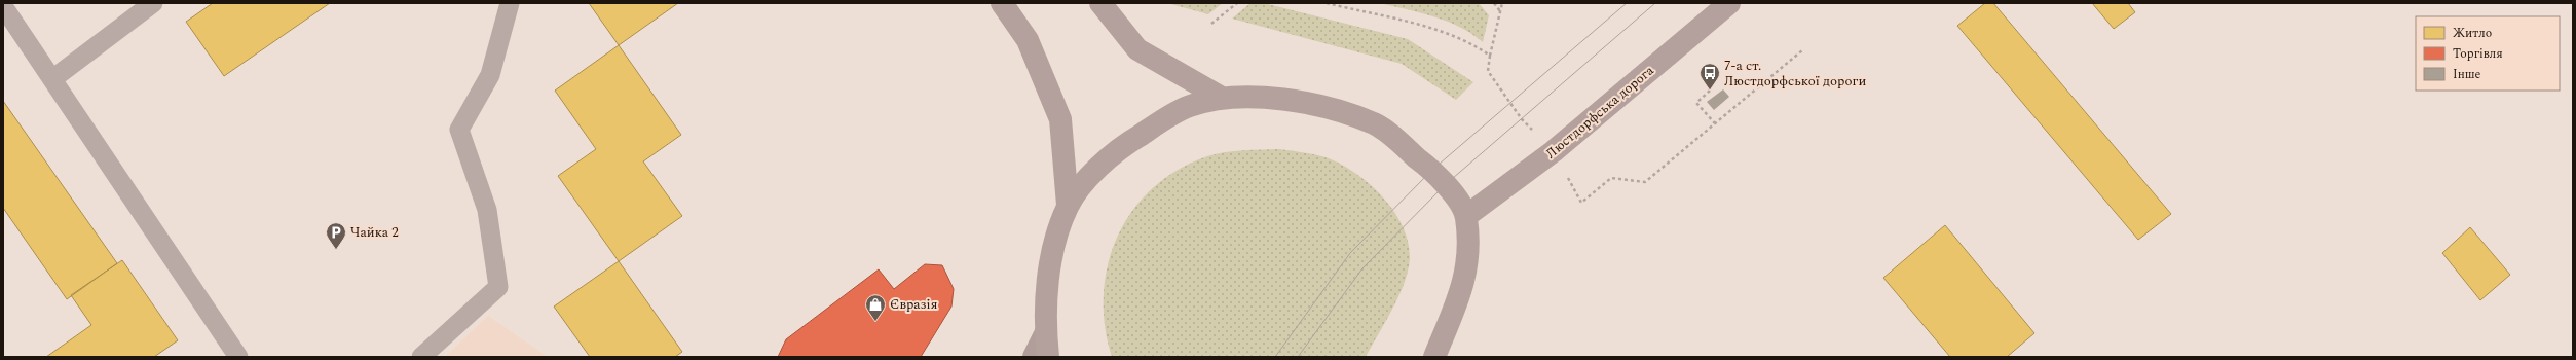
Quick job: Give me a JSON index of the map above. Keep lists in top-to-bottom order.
{
  "streets": {
    "main road": ["Люстдорфська дорога"]
  },
  "places": {
    "bus stop": ["7-а ст. Люстдорфської дороги"],
    "parking": ["Чайка 2"],
    "shop": ["Євразія"]
  },
  "legend": ["Житло", "Торгівля", "Інше"]
}
